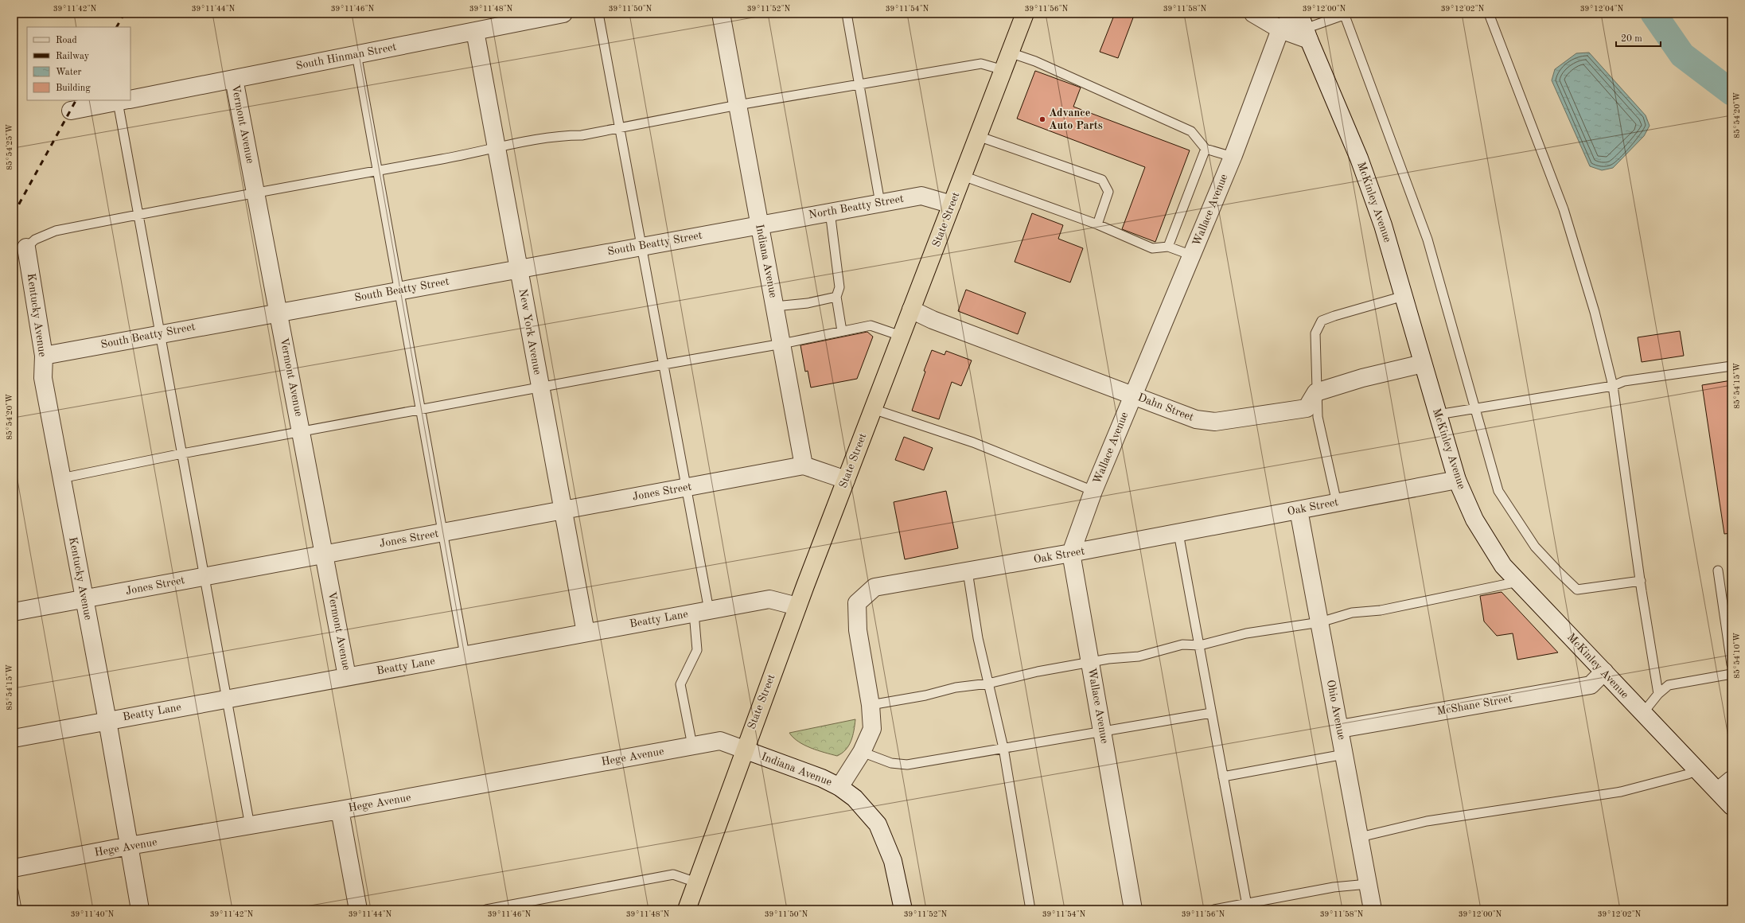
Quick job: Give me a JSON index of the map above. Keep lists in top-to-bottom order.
{
  "streets": {
    "highway": ["State Street"],
    "street": [
      "South Hinman Street",
      "Vermont Avenue",
      "McKinley Avenue",
      "North Beatty Street",
      "Wallace Avenue",
      "South Beatty Street",
      "Indiana Avenue",
      "Kentucky Avenue",
      "New York Avenue",
      "Dahn Street",
      "Jones Street",
      "Oak Street",
      "Beatty Lane",
      "McShane Street",
      "Ohio Avenue",
      "Hege Avenue"
    ]
  },
  "crossings": [
    ["South Hinman Street", "Vermont Avenue"],
    ["South Hinman Street", "New York Avenue"],
    ["Vermont Avenue", "South Beatty Street"],
    ["Vermont Avenue", "Jones Street"],
    ["Vermont Avenue", "Beatty Lane"],
    ["McKinley Avenue", "Oak Street"],
    ["McKinley Avenue", "McShane Street"],
    ["North Beatty Street", "State Street"],
    ["North Beatty Street", "South Beatty Street"],
    ["North Beatty Street", "Indiana Avenue"],
    ["Wallace Avenue", "Dahn Street"],
    ["Wallace Avenue", "Oak Street"],
    ["State Street", "Indiana Avenue"],
    ["State Street", "Dahn Street"],
    ["State Street", "Beatty Lane"],
    ["State Street", "Hege Avenue"],
    ["South Beatty Street", "Indiana Avenue"],
    ["South Beatty Street", "Kentucky Avenue"],
    ["South Beatty Street", "New York Avenue"],
    ["Indiana Avenue", "Jones Street"],
    ["Indiana Avenue", "Oak Street"],
    ["Indiana Avenue", "Hege Avenue"],
    ["Kentucky Avenue", "Jones Street"],
    ["Kentucky Avenue", "Beatty Lane"],
    ["Kentucky Avenue", "Hege Avenue"],
    ["New York Avenue", "Jones Street"],
    ["New York Avenue", "Beatty Lane"],
    ["Oak Street", "Ohio Avenue"],
    ["McShane Street", "Ohio Avenue"]
  ],
  "places": ["Advance Auto Parts"],
  "legend": [
    "Road",
    "Railway",
    "Water",
    "Building"
  ],
  "scale_bar": "20 m",
  "coordinates": [
    "39°11'42\"N",
    "39°11'44\"N",
    "39°11'46\"N",
    "39°11'48\"N",
    "39°11'50\"N",
    "39°11'52\"N",
    "39°11'54\"N",
    "39°11'56\"N",
    "39°11'58\"N",
    "39°12'00\"N",
    "39°12'02\"N",
    "39°12'04\"N",
    "85°54'20\"W",
    "85°54'25\"W",
    "85°54'15\"W",
    "85°54'10\"W",
    "39°11'40\"N"
  ]
}
